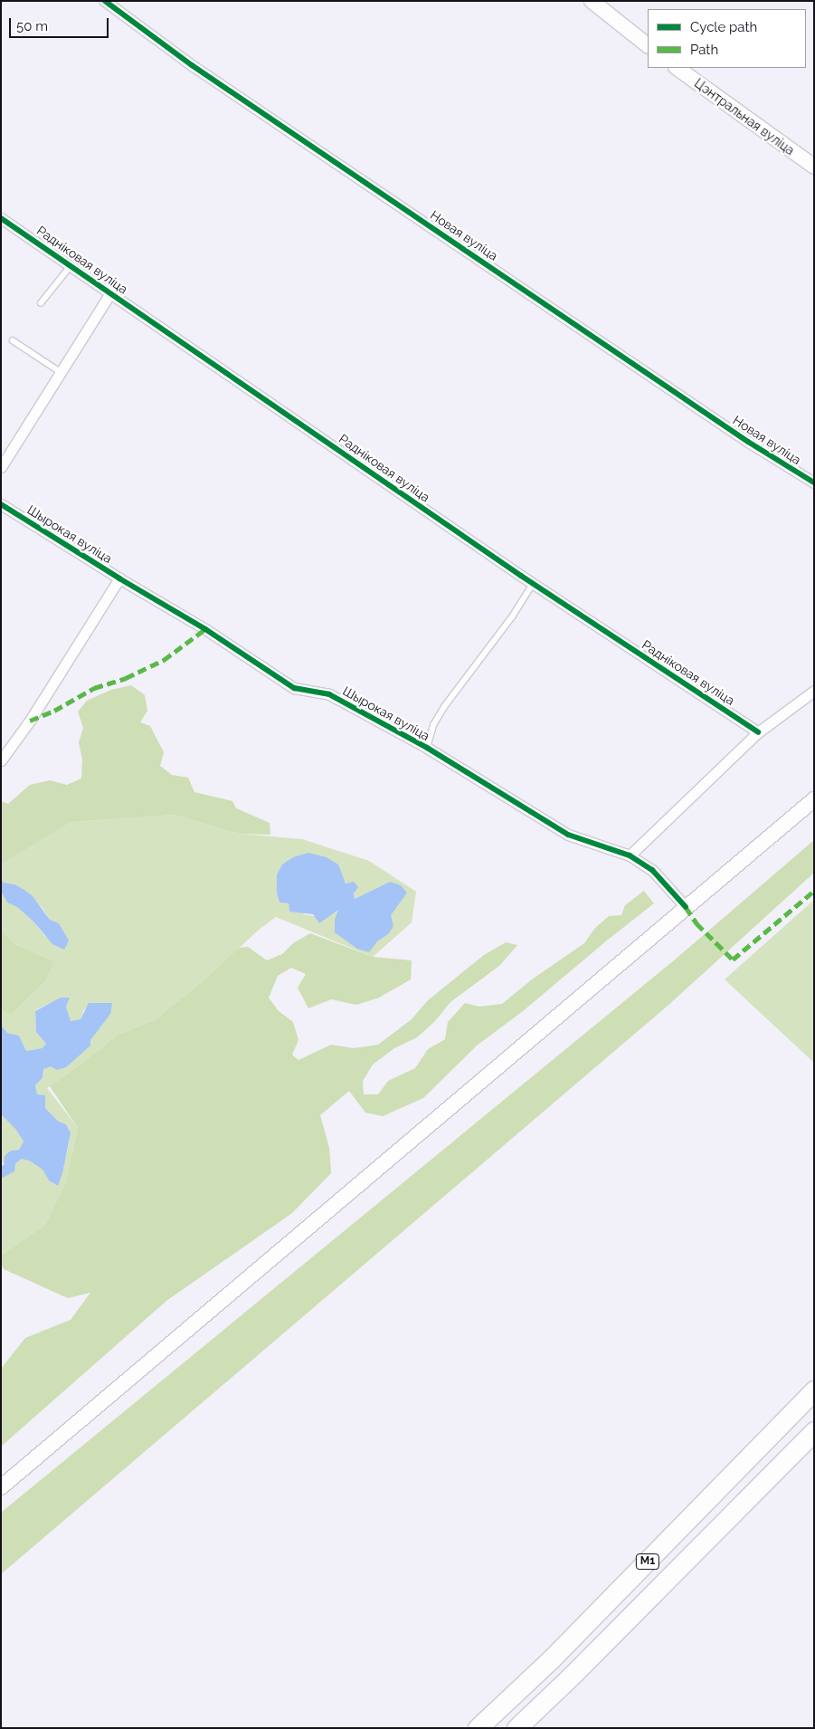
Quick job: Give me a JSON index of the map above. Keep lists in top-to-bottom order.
{
  "streets": {
    "highway": ["М1"],
    "main road": ["Цэнтральная вуліца"],
    "street": ["Новая вуліца", "Радніковая вуліца", "Шырокая вуліца"]
  },
  "legend": ["Cycle path", "Path"],
  "scale_bar": "50 m"
}
